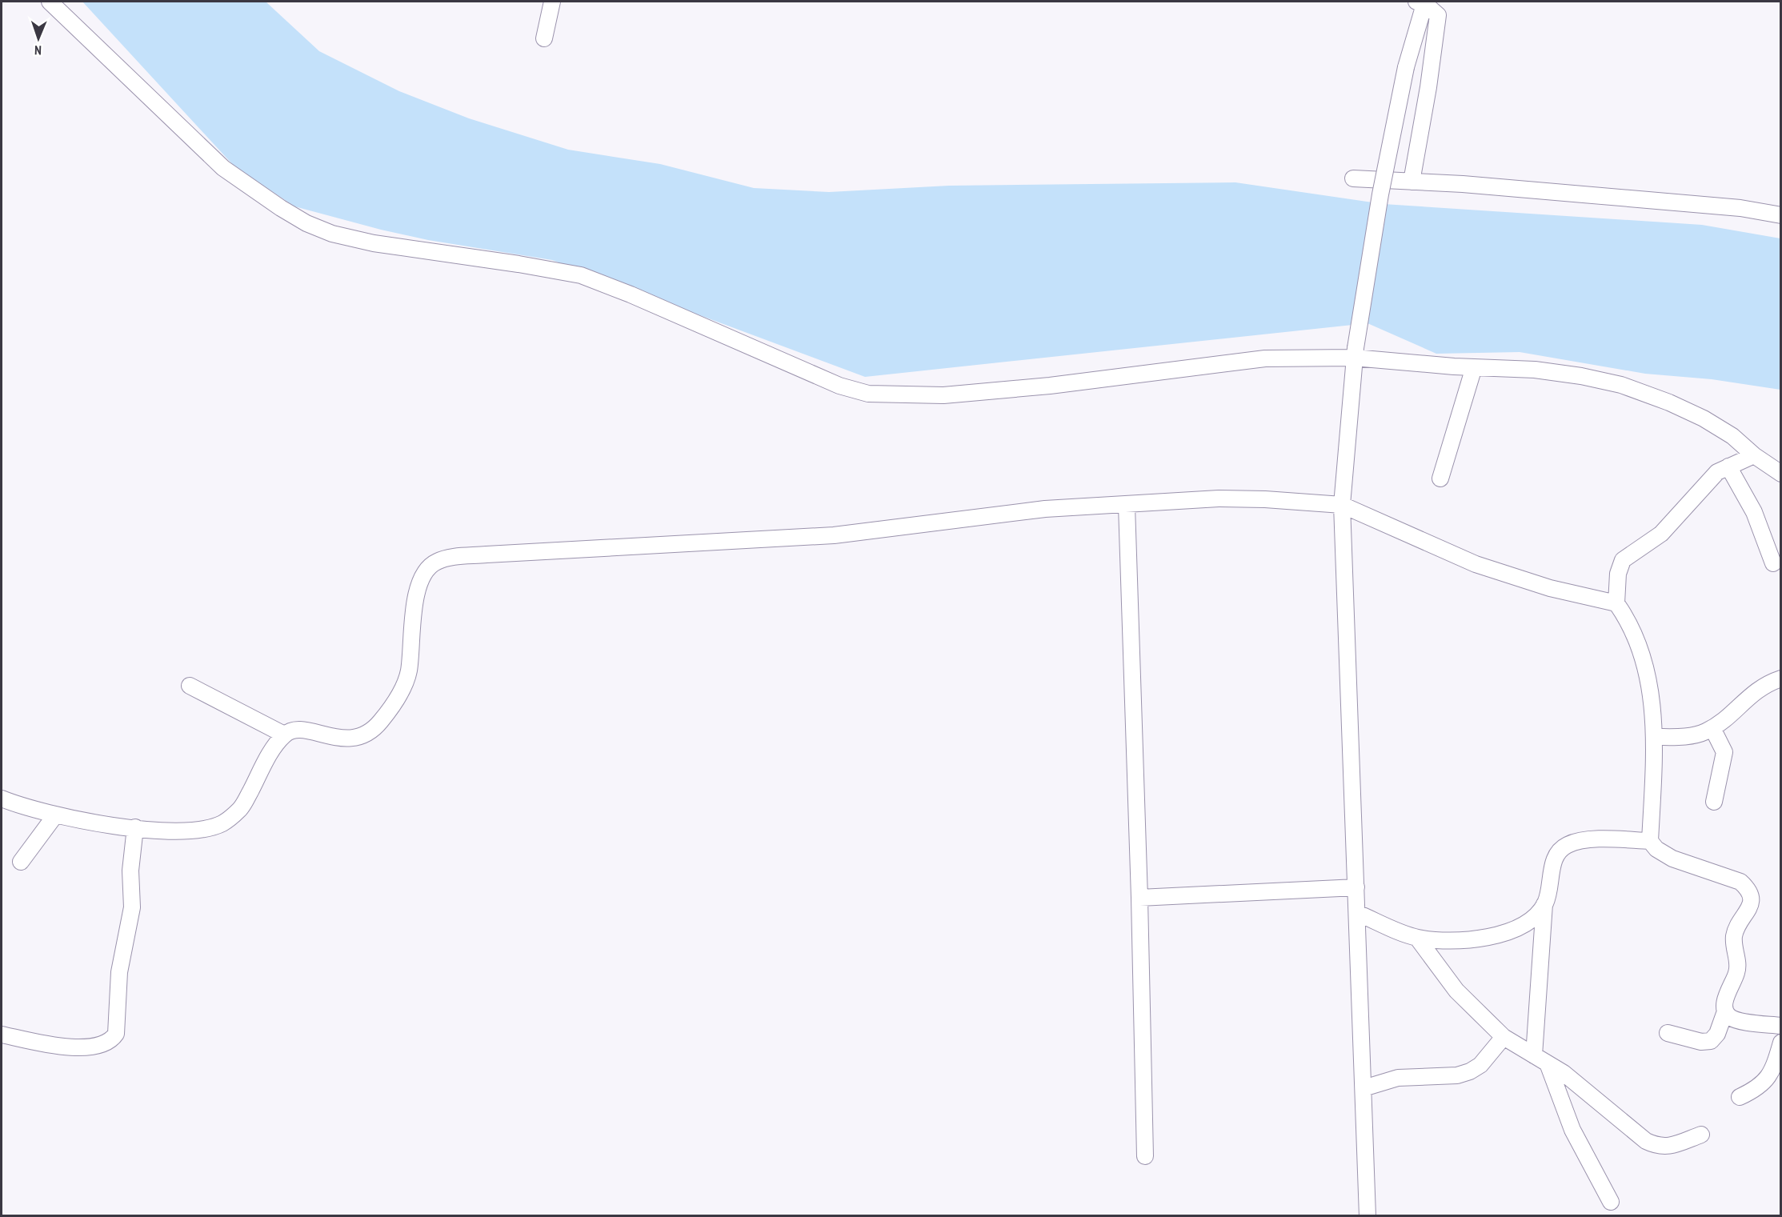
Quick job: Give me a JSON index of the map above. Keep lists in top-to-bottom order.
{
  "north": "bottom"
}
